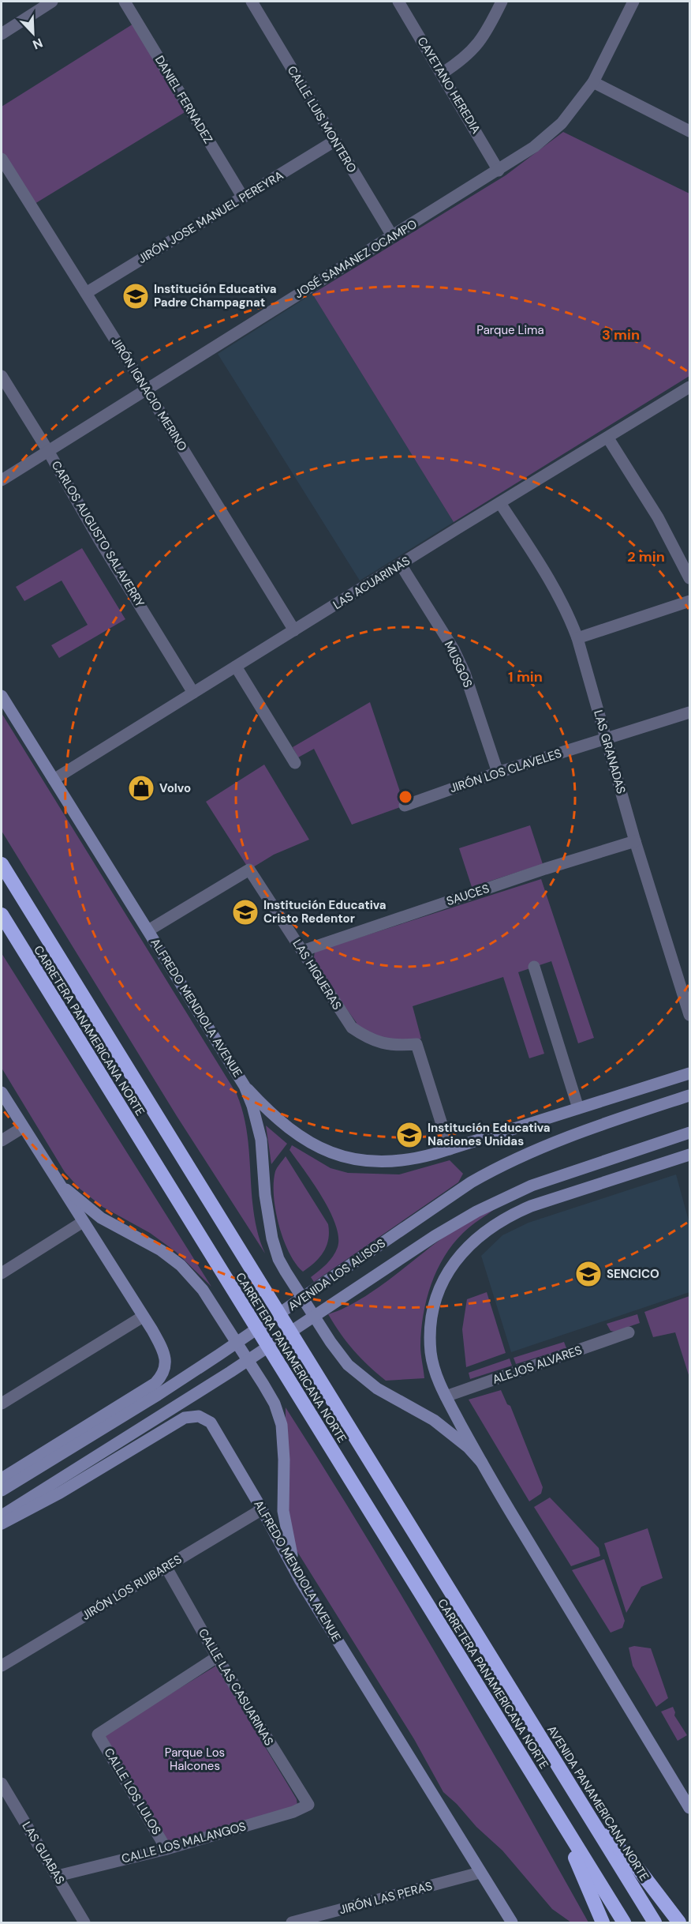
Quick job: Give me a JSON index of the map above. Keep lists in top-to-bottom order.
{
  "streets": {
    "highway": ["CARRETERA PANAMERICANA NORTE", "AVENIDA PANAMERICANA NORTE"],
    "main road": ["ALFREDO MENDIOLA AVENUE", "AVENIDA LOS ALISOS"],
    "street": [
      "CAYETANO HEREDIA",
      "DANIEL FERNADEZ",
      "CALLE LUIS MONTERO",
      "JIRÓN JOSE MANUEL PEREYRA",
      "JOSÉ SAMANEZ OCAMPO",
      "JIRÓN IGNACIO MERINO",
      "CARLOS AUGUSTO SALAVERRY",
      "LAS ACUARINAS",
      "MUSGOS",
      "LAS GRANADAS",
      "JIRÓN LOS CLAVELES",
      "SAUCES",
      "LAS HIGUERAS",
      "ALEJOS ALVARES",
      "JIRÓN LOS RUIBARES",
      "CALLE LAS CASUARINAS",
      "CALLE LOS LULOS",
      "CALLE LOS MALANGOS",
      "LAS GUABAS",
      "JIRÓN LAS PERAS"
    ]
  },
  "crossings": [
    ["CAYETANO HEREDIA", "JOSÉ SAMANEZ OCAMPO"],
    ["DANIEL FERNADEZ", "JIRÓN JOSE MANUEL PEREYRA"],
    ["CALLE LUIS MONTERO", "JIRÓN JOSE MANUEL PEREYRA"],
    ["CALLE LUIS MONTERO", "JOSÉ SAMANEZ OCAMPO"],
    ["JIRÓN JOSE MANUEL PEREYRA", "JIRÓN IGNACIO MERINO"],
    ["JOSÉ SAMANEZ OCAMPO", "JIRÓN IGNACIO MERINO"],
    ["JOSÉ SAMANEZ OCAMPO", "CARLOS AUGUSTO SALAVERRY"],
    ["JIRÓN IGNACIO MERINO", "LAS ACUARINAS"],
    ["CARLOS AUGUSTO SALAVERRY", "LAS ACUARINAS"],
    ["LAS ACUARINAS", "MUSGOS"],
    ["LAS ACUARINAS", "LAS GRANADAS"],
    ["LAS ACUARINAS", "ALFREDO MENDIOLA AVENUE"],
    ["MUSGOS", "JIRÓN LOS CLAVELES"],
    ["LAS GRANADAS", "JIRÓN LOS CLAVELES"],
    ["LAS GRANADAS", "SAUCES"],
    ["SAUCES", "LAS HIGUERAS"],
    ["LAS HIGUERAS", "ALFREDO MENDIOLA AVENUE"],
    ["ALFREDO MENDIOLA AVENUE", "JIRÓN LOS RUIBARES"],
    ["ALFREDO MENDIOLA AVENUE", "JIRÓN LAS PERAS"],
    ["CARRETERA PANAMERICANA NORTE", "AVENIDA PANAMERICANA NORTE"],
    ["JIRÓN LOS RUIBARES", "CALLE LAS CASUARINAS"],
    ["CALLE LAS CASUARINAS", "CALLE LOS LULOS"],
    ["CALLE LAS CASUARINAS", "CALLE LOS MALANGOS"],
    ["CALLE LOS LULOS", "CALLE LOS MALANGOS"],
    ["CALLE LOS MALANGOS", "LAS GUABAS"]
  ],
  "parks": ["Parque Lima", "Parque Los Halcones"],
  "places": {
    "school or university": [
      "Institución Educativa Padre Champagnat",
      "Institución Educativa Cristo Redentor",
      "Institución Educativa Naciones Unidas",
      "SENCICO"
    ],
    "shop": ["Volvo"]
  },
  "north": "bottom right",
  "rings": ["3 min", "2 min", "1 min"]
}
